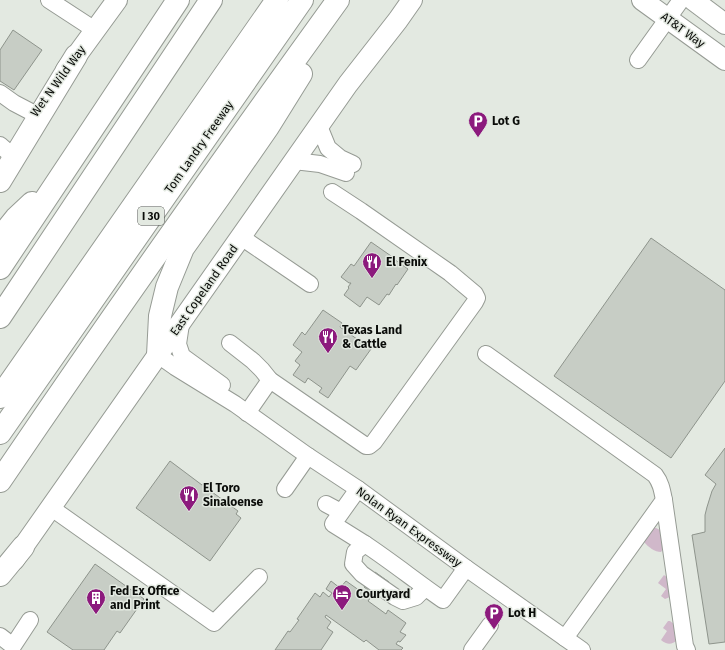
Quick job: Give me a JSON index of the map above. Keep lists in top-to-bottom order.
{
  "streets": {
    "highway": ["Tom Landry Freeway", "I 30"],
    "main road": ["AT&T Way", "Wet N Wild Way", "East Copeland Road"],
    "street": ["Nolan Ryan Expressway"]
  },
  "crossings": [
    ["East Copeland Road", "Nolan Ryan Expressway"]
  ],
  "places": {
    "parking": ["Lot G", "Lot H"],
    "restaurant": ["El Fenix", "Texas Land & Cattle", "El Toro Sinaloense"],
    "hotel": ["Courtyard"],
    "building": ["Fed Ex Office and Print"]
  }
}
